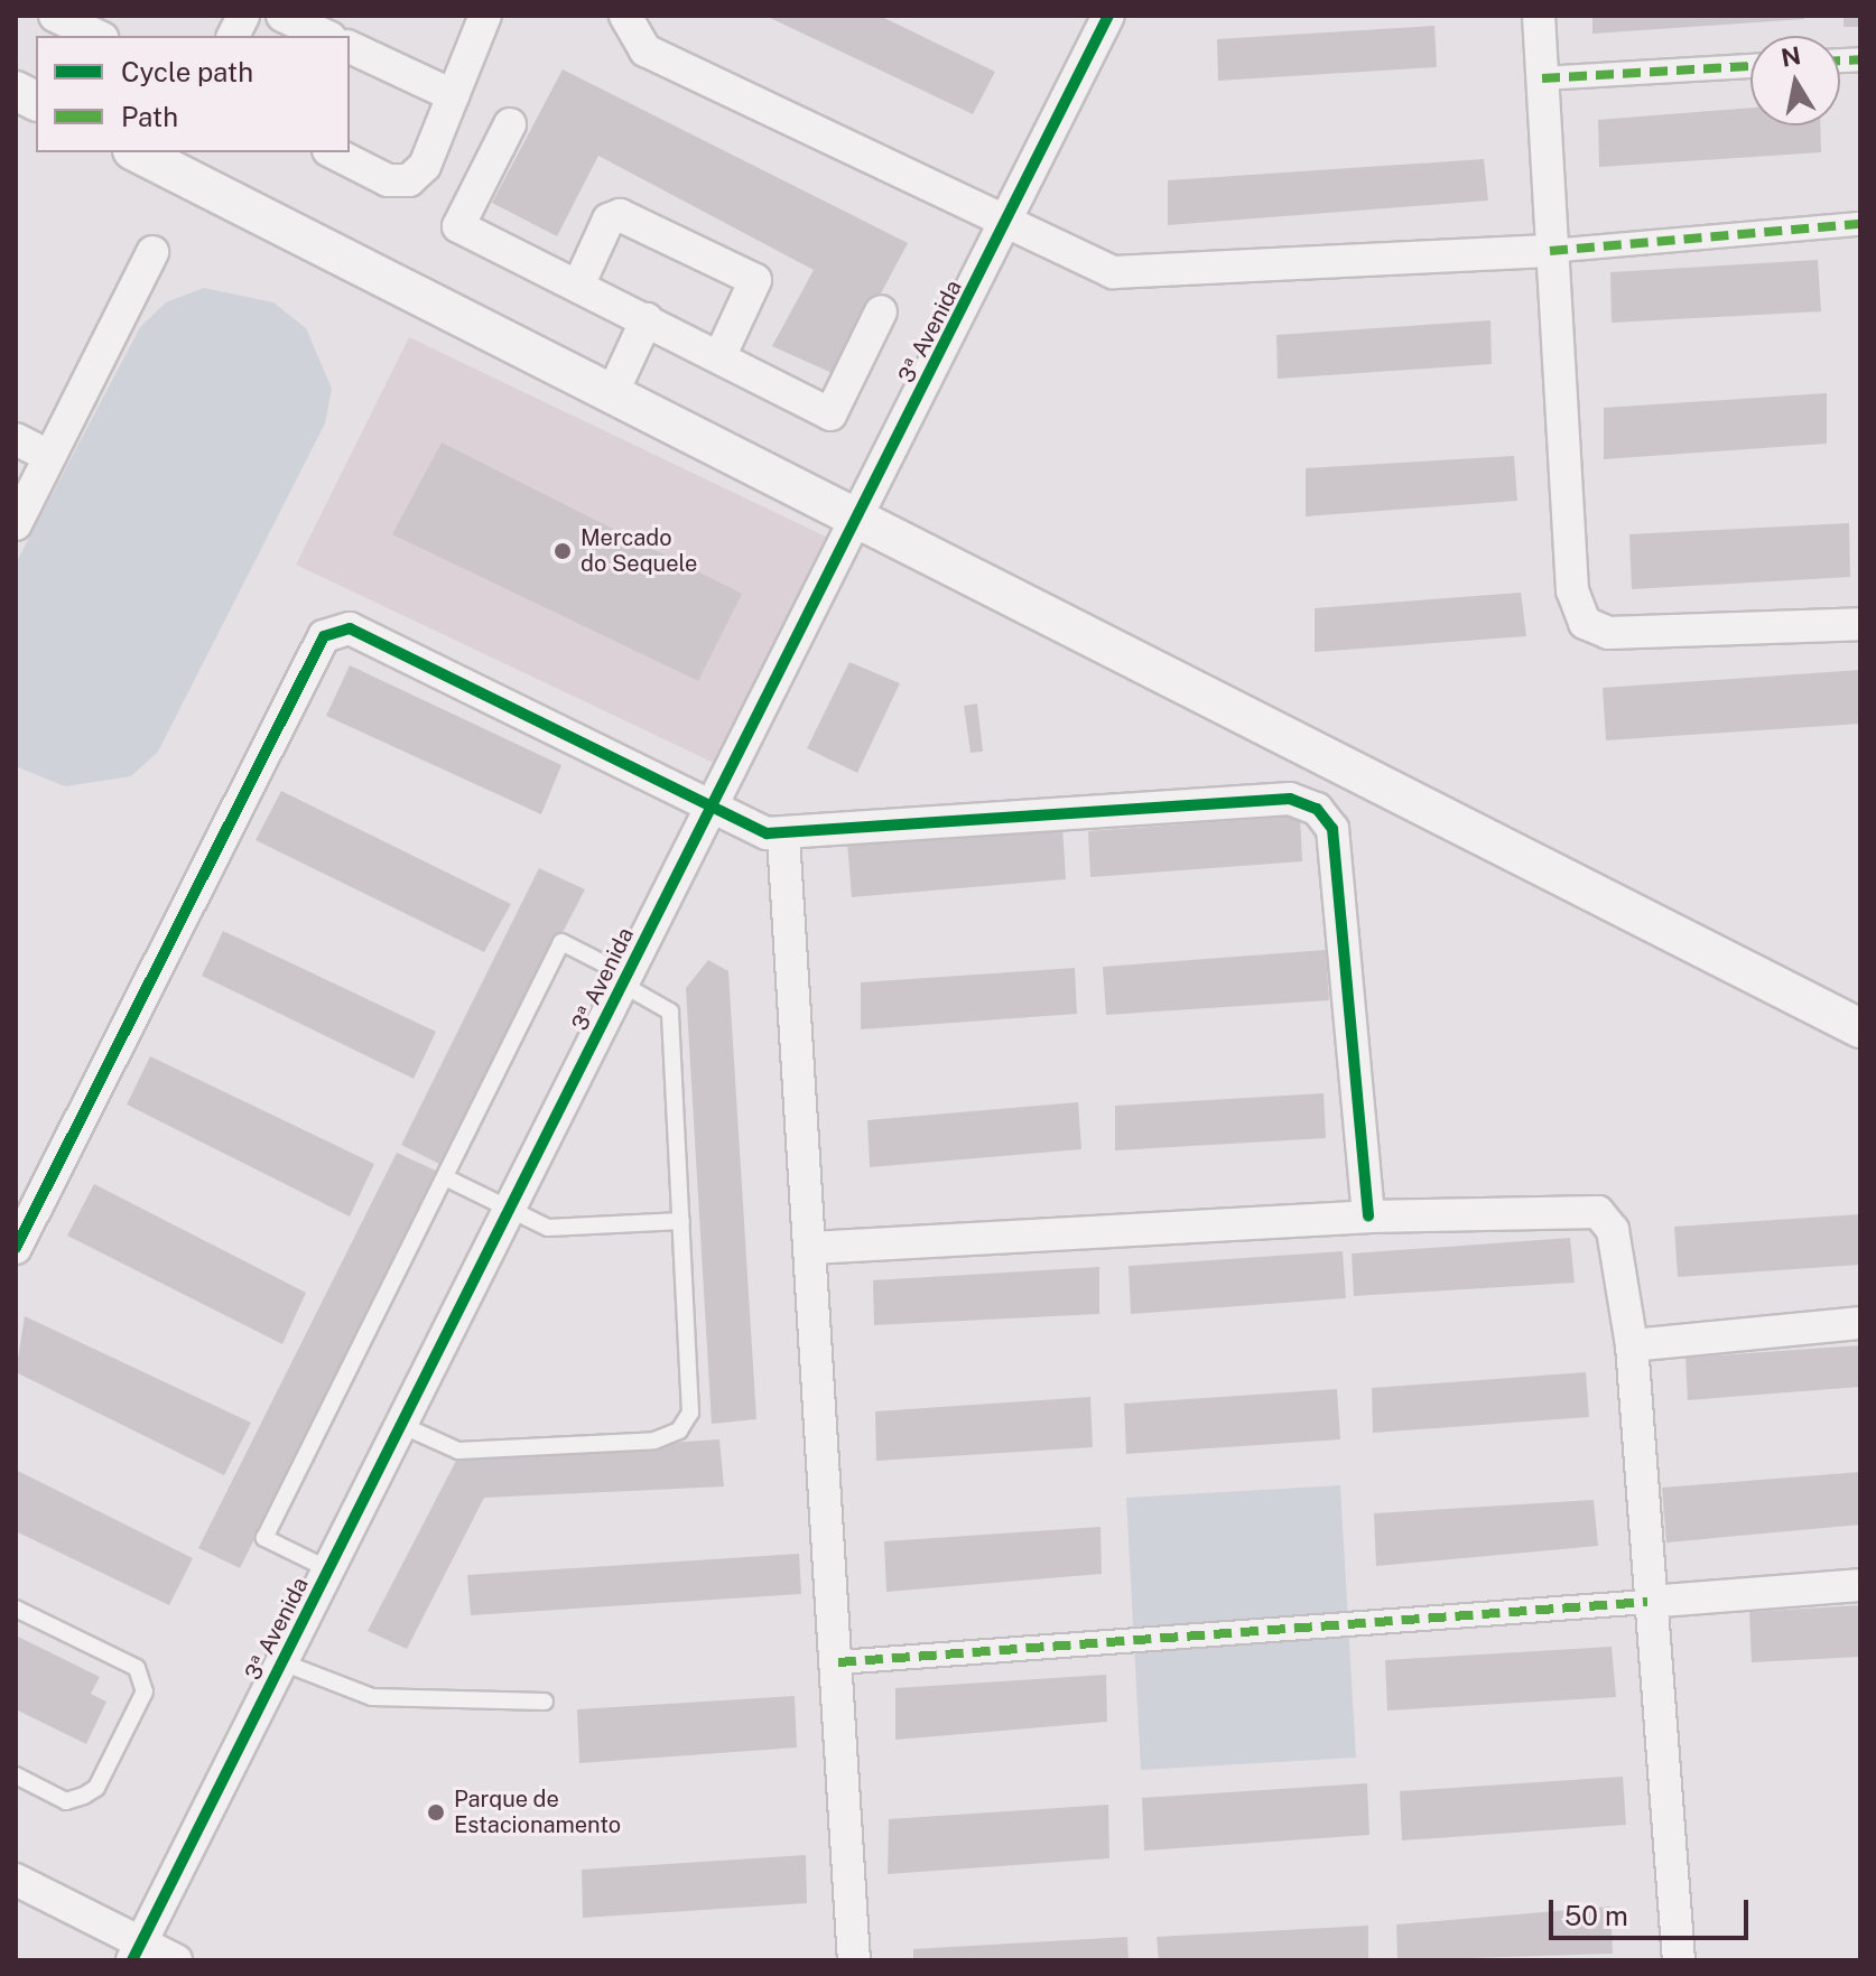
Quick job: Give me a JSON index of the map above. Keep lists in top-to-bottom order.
{
  "streets": {
    "street": ["3ª Avenida"]
  },
  "places": ["Mercado do Sequele", "Parque de Estacionamento"],
  "legend": ["Cycle path", "Path"],
  "scale_bar": "50 m",
  "north": "top"
}
